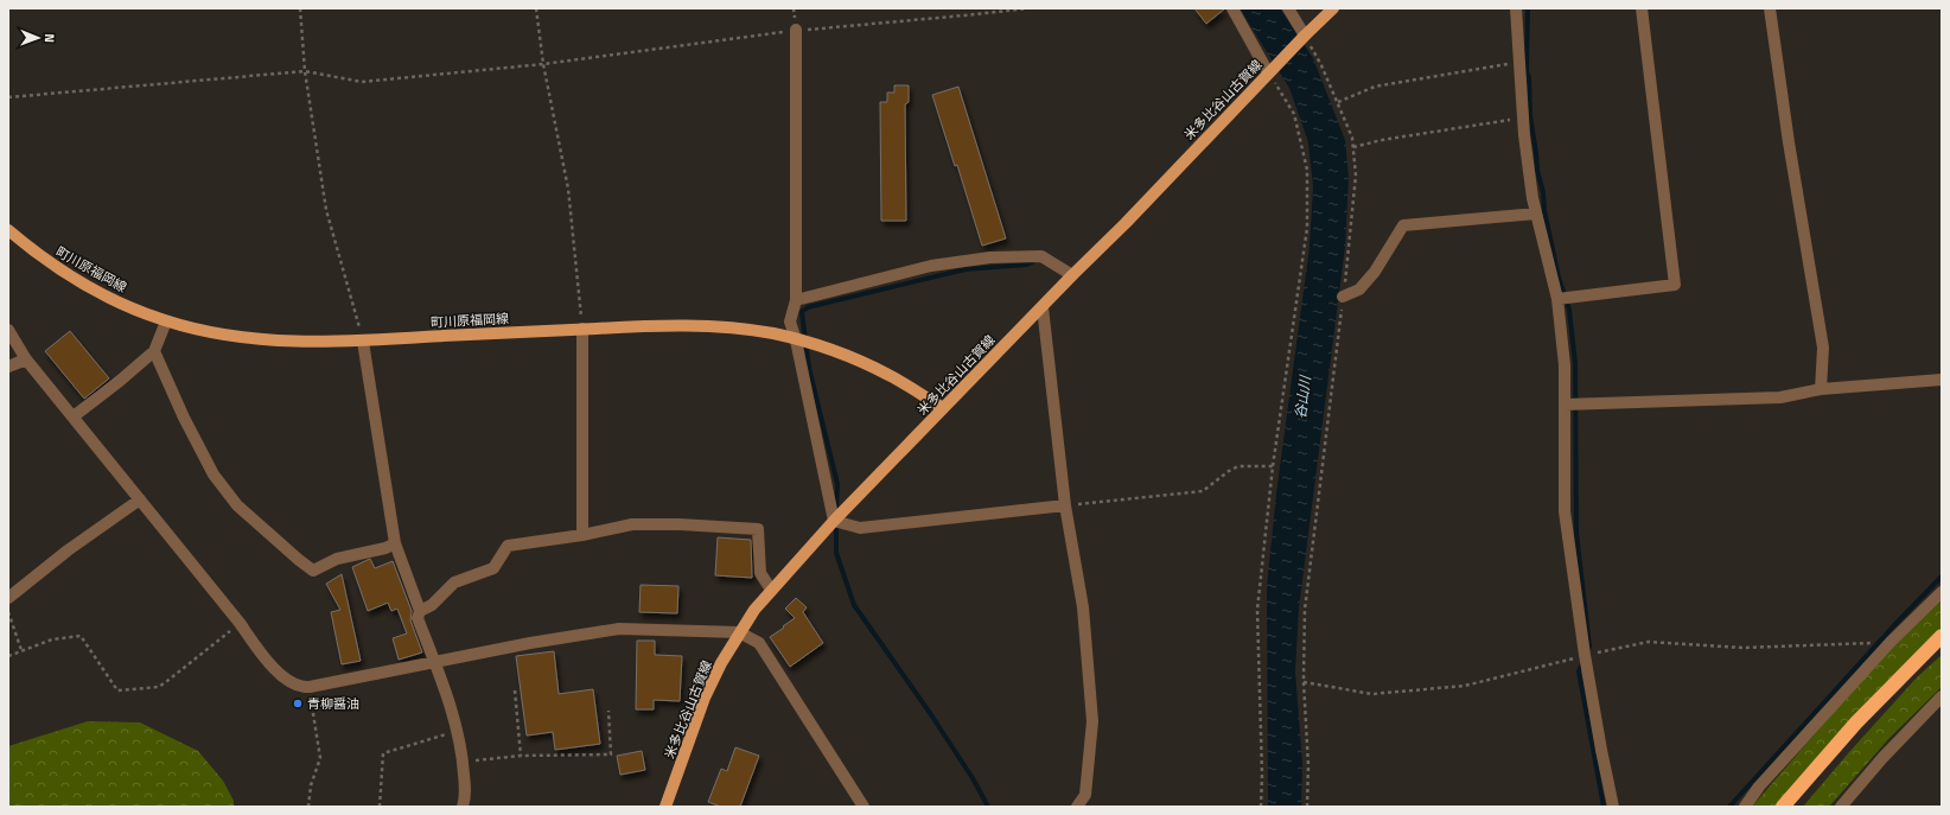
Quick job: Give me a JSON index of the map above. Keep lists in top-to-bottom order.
{
  "streets": {
    "main road": ["米多比谷山古賀線", "町川原福岡線"]
  },
  "crossings": [
    ["米多比谷山古賀線", "町川原福岡線"]
  ],
  "water": ["谷山川"],
  "places": ["青柳醤油"],
  "north": "right"
}
